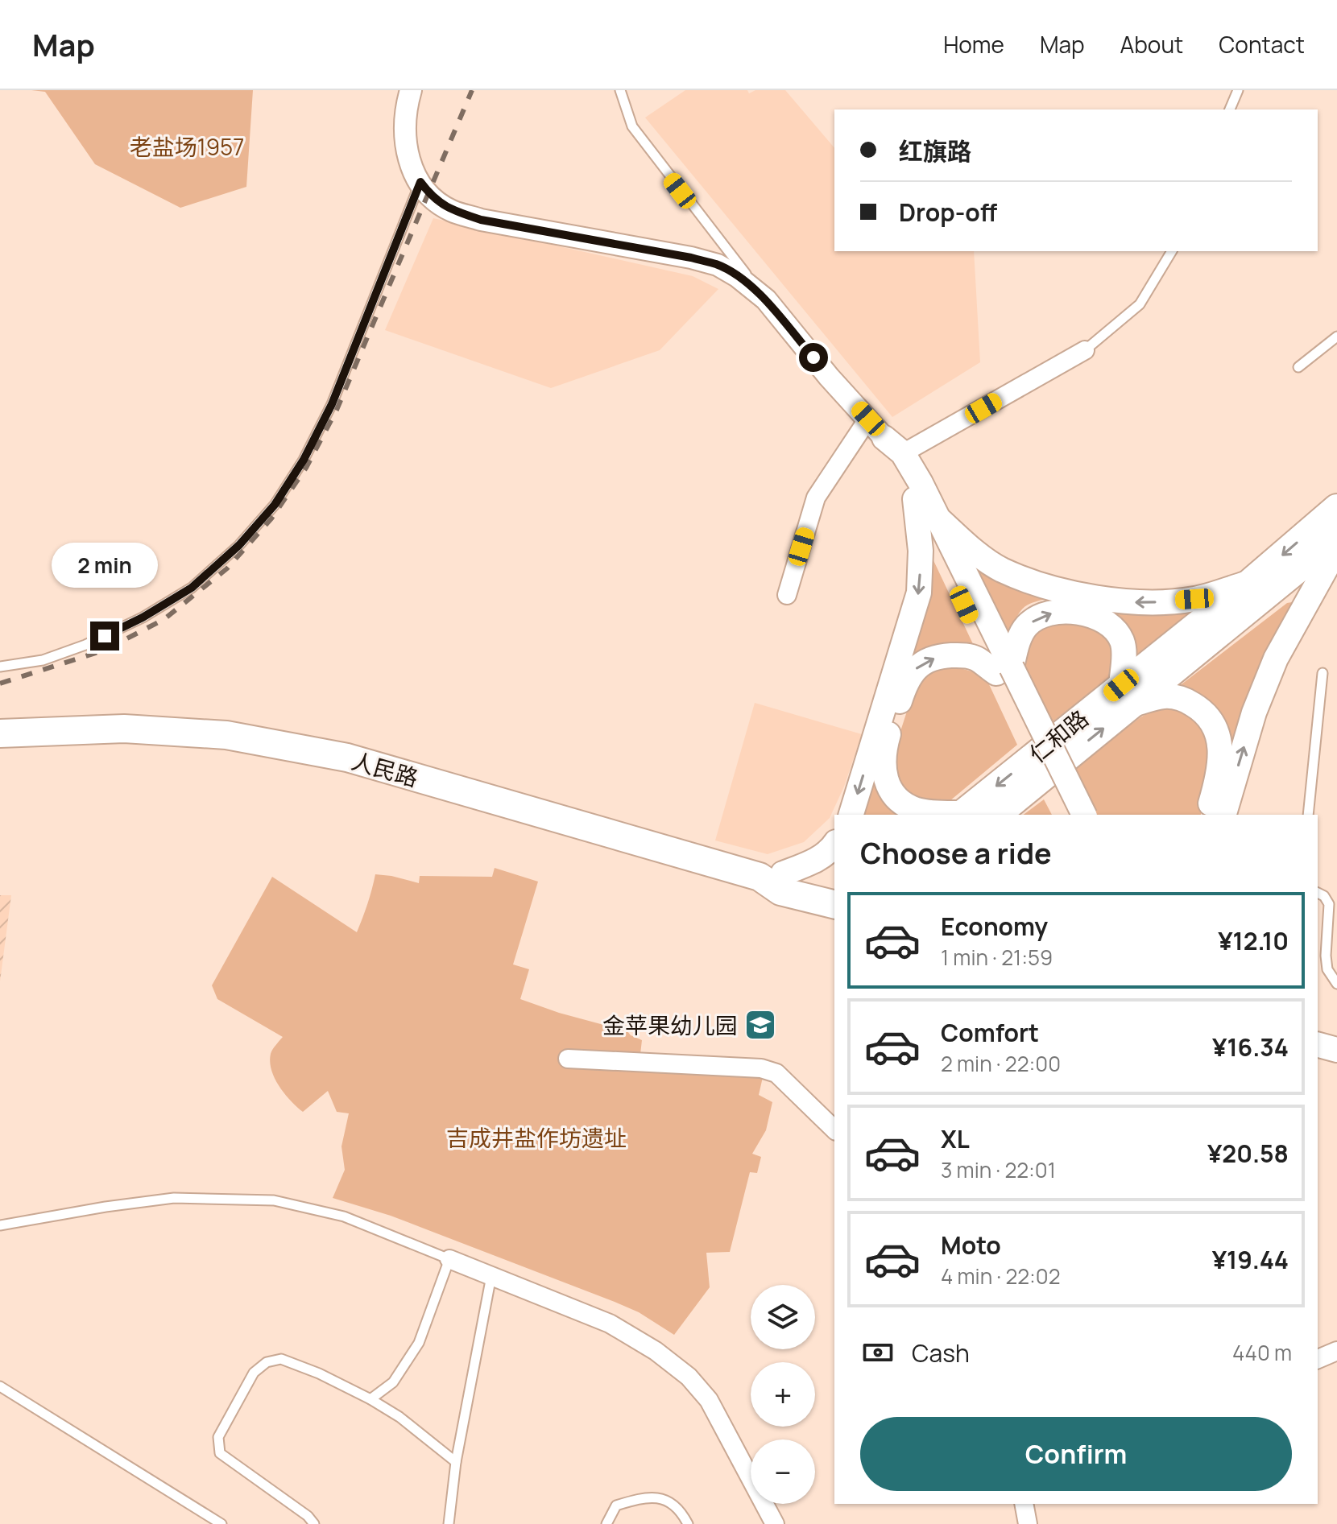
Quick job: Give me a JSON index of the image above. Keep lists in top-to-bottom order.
{
  "streets": {
    "main road": ["仁和路", "人民路"]
  },
  "parks": ["老盐场1957", "吉成井盐作坊遗址"],
  "places": {
    "school or university": ["金苹果幼儿园"]
  },
  "page": {
    "header": "Map",
    "nav": [
      "Home",
      "Map",
      "About",
      "Contact"
    ],
    "banner": ["红旗路", "Drop-off"],
    "bubble": "2 min",
    "heading": "Choose a ride",
    "list": [
      {
        "name": "Economy",
        "note": "1 min · 21:59",
        "value": "¥12.10"
      },
      {
        "name": "Comfort",
        "note": "2 min · 22:00",
        "value": "¥16.34"
      },
      {
        "name": "XL",
        "note": "3 min · 22:01",
        "value": "¥20.58"
      },
      {
        "name": "Moto",
        "note": "4 min · 22:02",
        "value": "¥19.44"
      }
    ],
    "map_buttons": ["+", "−"],
    "pay": ["Cash", "440 m"],
    "buttons": "Confirm"
  }
}
